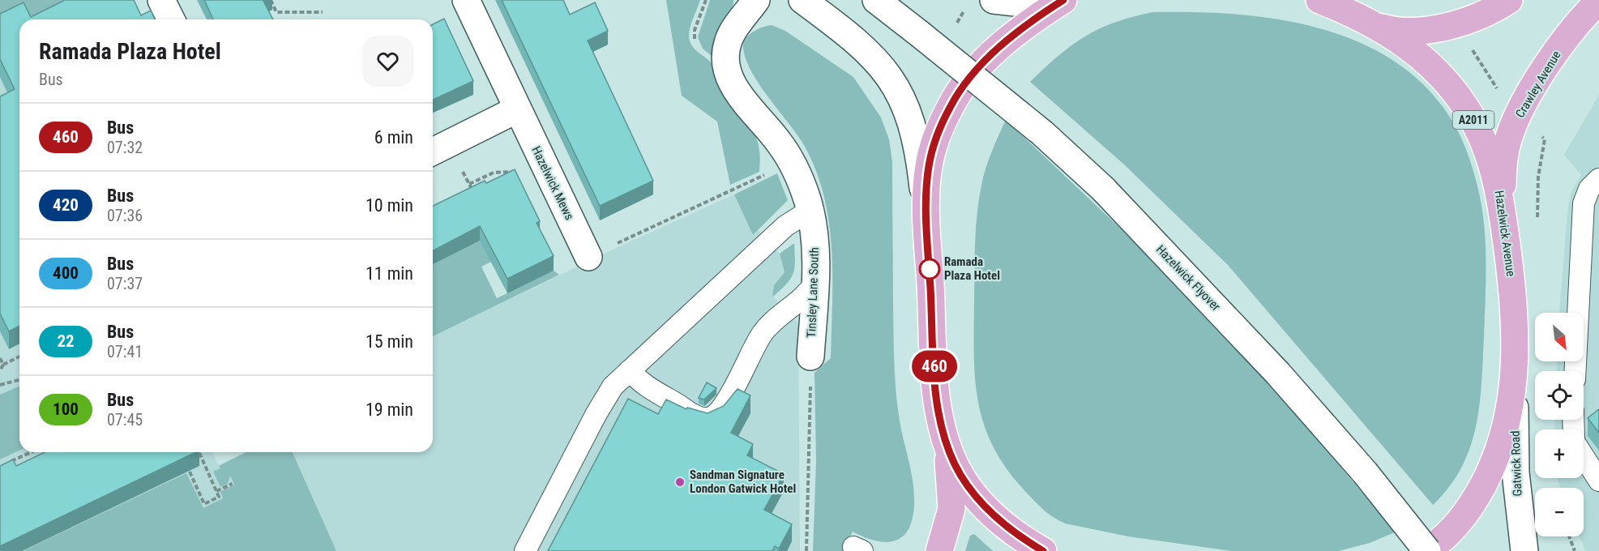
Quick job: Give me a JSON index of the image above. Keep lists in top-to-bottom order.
{
  "streets": {
    "main road": ["Crawley Avenue", "A2011", "Hazelwick Avenue"],
    "street": [
      "Hazelwick Mews",
      "Hazelwick Flyover",
      "Tinsley Lane South",
      "Gatwick Road"
    ]
  },
  "crossings": [
    ["Crawley Avenue", "Hazelwick Avenue"],
    ["A2011", "Hazelwick Avenue"],
    ["A2011", "Hazelwick Flyover"],
    ["A2011", "Gatwick Road"],
    ["Hazelwick Avenue", "Gatwick Road"]
  ],
  "places": ["Ramada Plaza Hotel", "Sandman Signature London Gatwick Hotel"],
  "lines": ["bus line 460"],
  "north": "bottom right",
  "page": {
    "on_map": "460",
    "heading": ["Ramada Plaza Hotel", "Bus"],
    "list": [
      {
        "mark": "460",
        "name": "Bus",
        "note": "07:32",
        "value": "6 min"
      },
      {
        "mark": "420",
        "name": "Bus",
        "note": "07:36",
        "value": "10 min"
      },
      {
        "mark": "400",
        "name": "Bus",
        "note": "07:37",
        "value": "11 min"
      },
      {
        "mark": "22",
        "name": "Bus",
        "note": "07:41",
        "value": "15 min"
      },
      {
        "mark": "100",
        "name": "Bus",
        "note": "07:45",
        "value": "19 min"
      }
    ],
    "map_buttons": ["+", "−"]
  }
}
